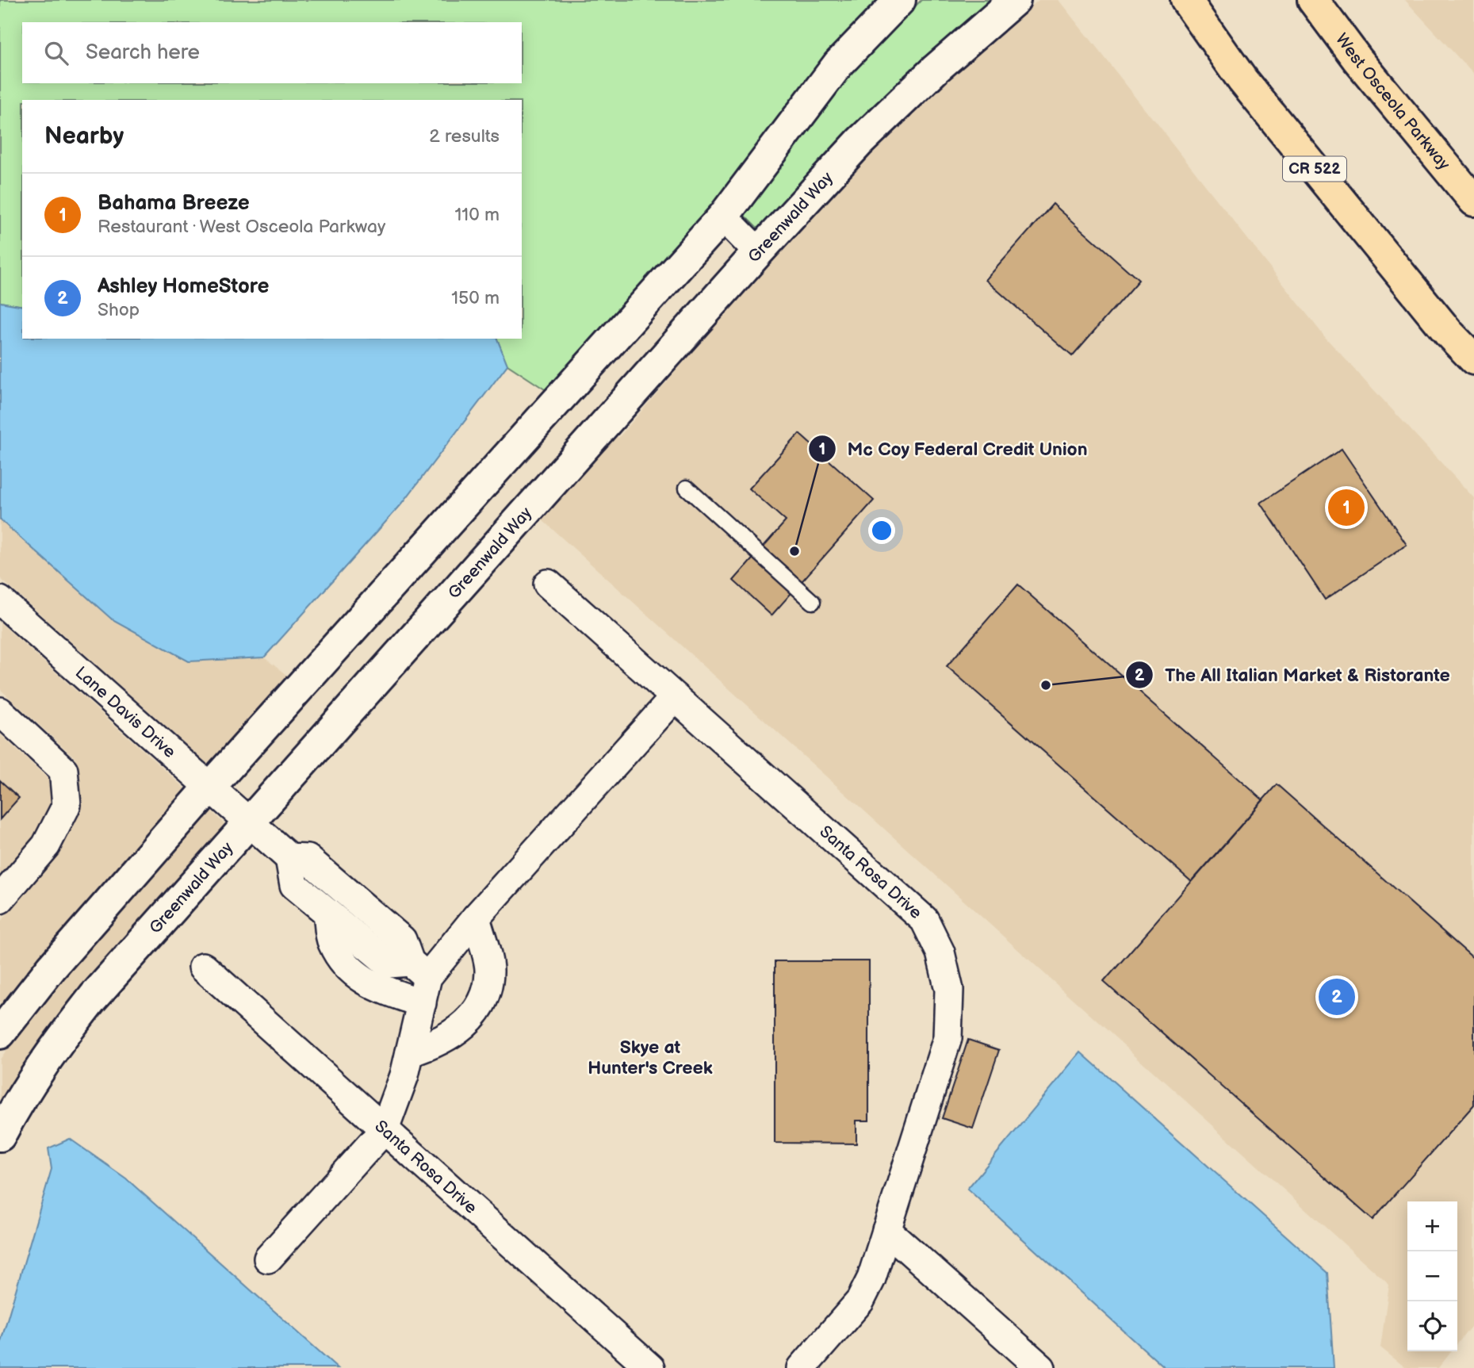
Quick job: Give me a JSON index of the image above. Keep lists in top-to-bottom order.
{
  "streets": {
    "main road": ["West Osceola Parkway", "CR 522"],
    "street": ["Greenwald Way", "Lane Davis Drive", "Santa Rosa Drive"]
  },
  "crossings": [
    ["Greenwald Way", "Lane Davis Drive"]
  ],
  "districts": ["Skye at Hunter's Creek"],
  "places": ["Mc Coy Federal Credit Union", "The All Italian Market & Ristorante"],
  "page": {
    "search": "Search here",
    "heading": ["Nearby", "2 results"],
    "list": [
      {
        "mark": "1",
        "name": "Bahama Breeze",
        "note": "Restaurant · West Osceola Parkway",
        "value": "110 m"
      },
      {
        "mark": "2",
        "name": "Ashley HomeStore",
        "note": "Shop",
        "value": "150 m"
      }
    ],
    "pins": ["1", "2"],
    "map_buttons": ["+", "−"]
  }
}
